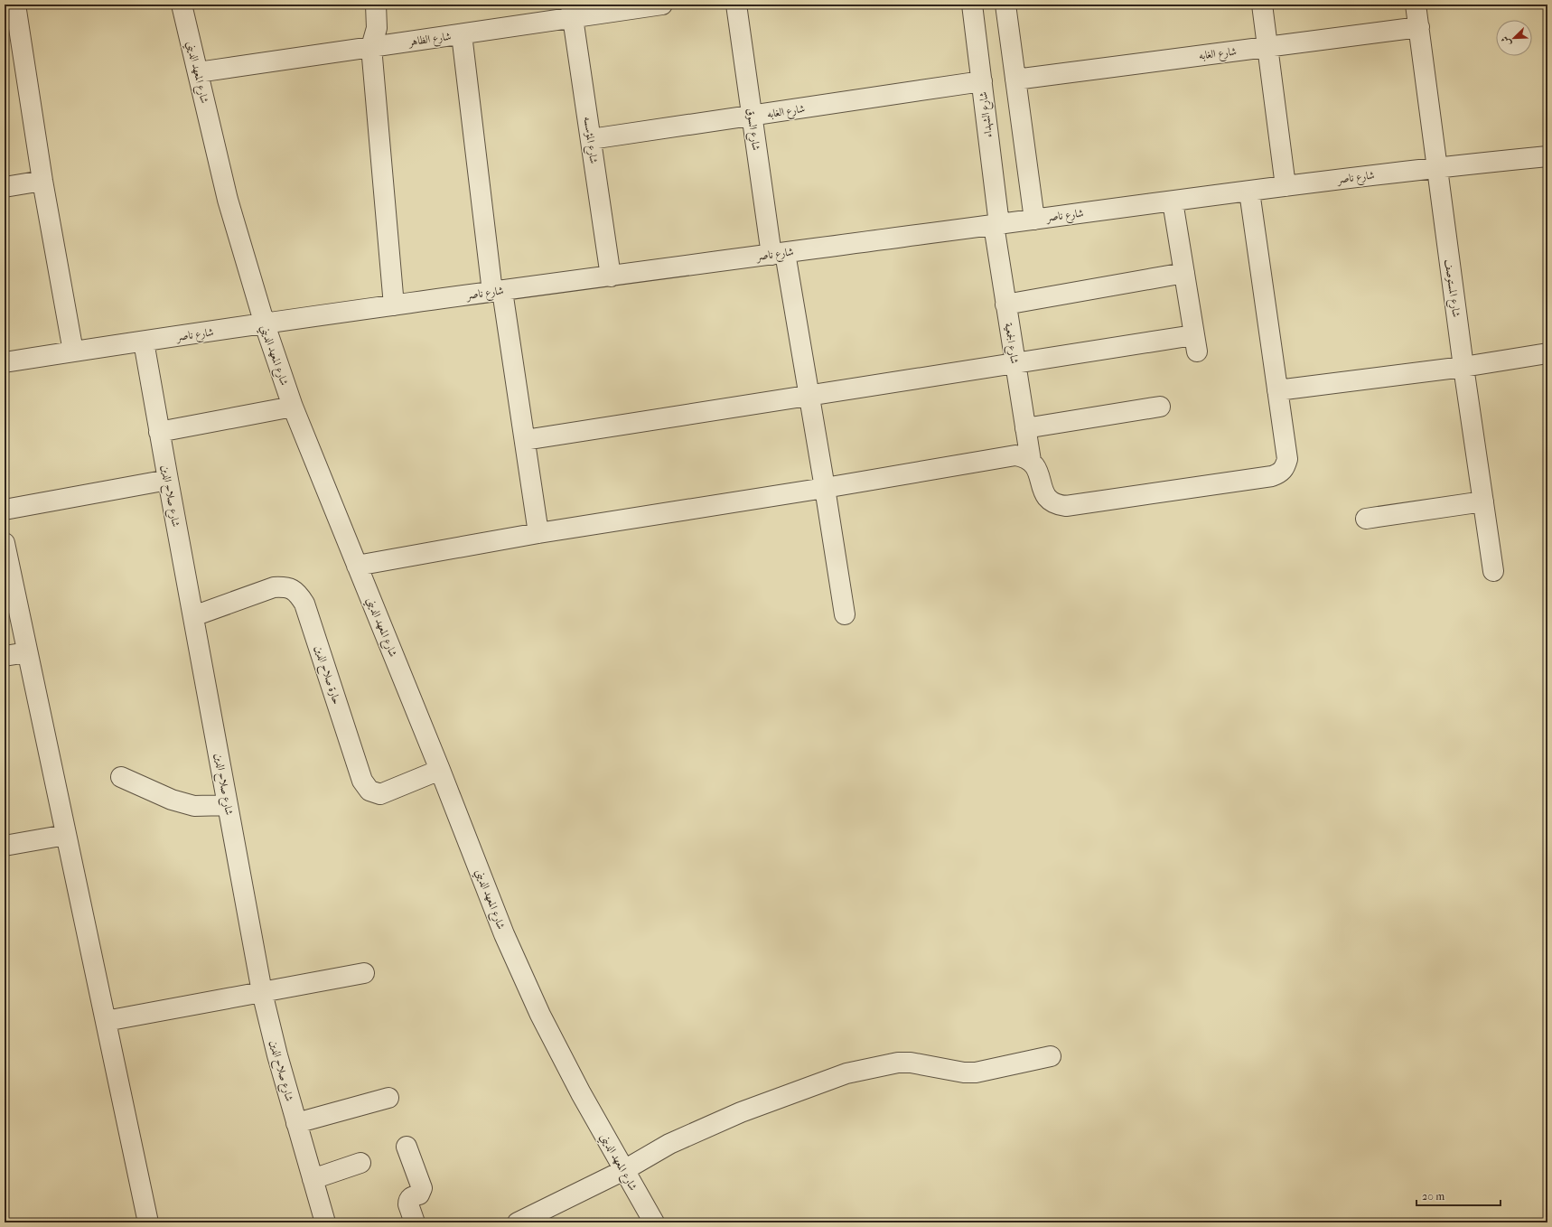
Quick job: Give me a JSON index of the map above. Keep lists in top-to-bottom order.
{
  "streets": {
    "street": [
      "شارع الظاهر",
      "شارع الغابه",
      "شارع المعهد الديني",
      "شارع الشهداء",
      "شارع السوق",
      "شارع المؤسسه",
      "شارع ناصر",
      "شارع المستوصف",
      "شارع الجمعية",
      "شارع صلاح الدين",
      "حارة صلاح الدين"
    ]
  },
  "crossings": [
    ["شارع الظاهر", "شارع المعهد الديني"],
    ["شارع الظاهر", "شارع المؤسسه"],
    ["شارع الغابه", "شارع الشهداء"],
    ["شارع الغابه", "شارع السوق"],
    ["شارع الغابه", "شارع المؤسسه"],
    ["شارع الغابه", "شارع المستوصف"],
    ["شارع المعهد الديني", "شارع ناصر"],
    ["شارع المعهد الديني", "حارة صلاح الدين"],
    ["شارع الشهداء", "شارع ناصر"],
    ["شارع الشهداء", "شارع الجمعية"],
    ["شارع السوق", "شارع ناصر"],
    ["شارع المؤسسه", "شارع ناصر"],
    ["شارع ناصر", "شارع المستوصف"],
    ["شارع ناصر", "شارع الجمعية"],
    ["شارع ناصر", "شارع صلاح الدين"],
    ["شارع صلاح الدين", "حارة صلاح الدين"]
  ],
  "scale_bar": "20 m",
  "north": "bottom left"
}
